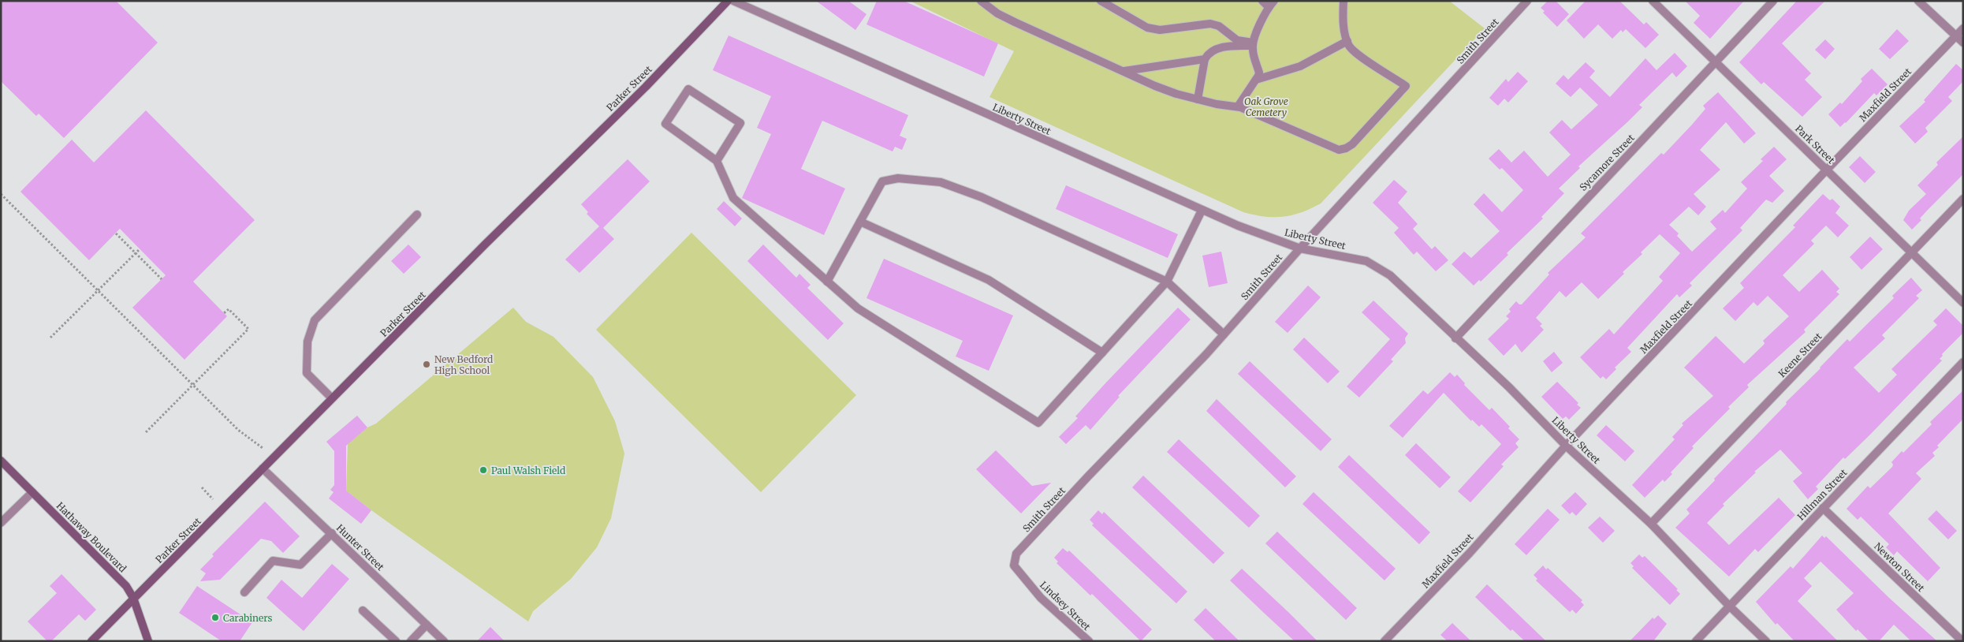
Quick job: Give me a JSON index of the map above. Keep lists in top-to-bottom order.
{
  "streets": {
    "main road": ["Parker Street", "Hathaway Boulevard"],
    "street": [
      "Smith Street",
      "Maxfield Street",
      "Liberty Street",
      "Park Street",
      "Sycamore Street",
      "Keene Street",
      "Hillman Street",
      "Hunter Street",
      "Newton Street",
      "Lindsey Street"
    ]
  },
  "crossings": [
    ["Smith Street", "Liberty Street"],
    ["Smith Street", "Lindsey Street"],
    ["Parker Street", "Hathaway Boulevard"],
    ["Parker Street", "Hunter Street"],
    ["Maxfield Street", "Liberty Street"],
    ["Maxfield Street", "Park Street"],
    ["Liberty Street", "Sycamore Street"],
    ["Liberty Street", "Keene Street"],
    ["Liberty Street", "Hillman Street"],
    ["Park Street", "Sycamore Street"],
    ["Park Street", "Keene Street"],
    ["Hillman Street", "Newton Street"]
  ],
  "parks": ["Oak Grove Cemetery"],
  "places": ["New Bedford High School", "Paul Walsh Field", "Carabiners"]
}
